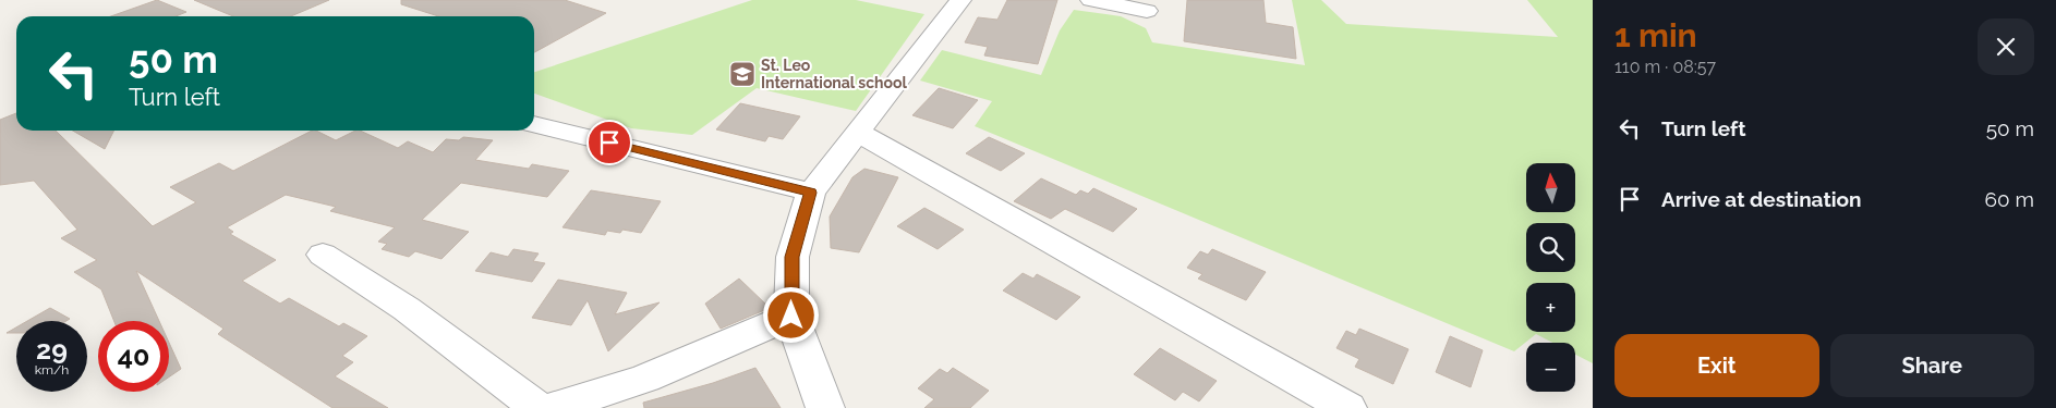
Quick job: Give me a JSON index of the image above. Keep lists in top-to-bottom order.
{
  "places": {
    "school or university": ["St. Leo International school"]
  },
  "north": "top",
  "page": {
    "heading": ["1 min", "110 m · 08:57"],
    "turn": ["50 m", "Turn left"],
    "list": [
      {
        "name": "Turn left",
        "value": "50 m"
      },
      {
        "name": "Arrive at destination",
        "value": "60 m"
      }
    ],
    "map_buttons": ["+", "−"],
    "speed": "29 km/h",
    "limit": "40",
    "buttons": ["Exit", "Share"]
  }
}
